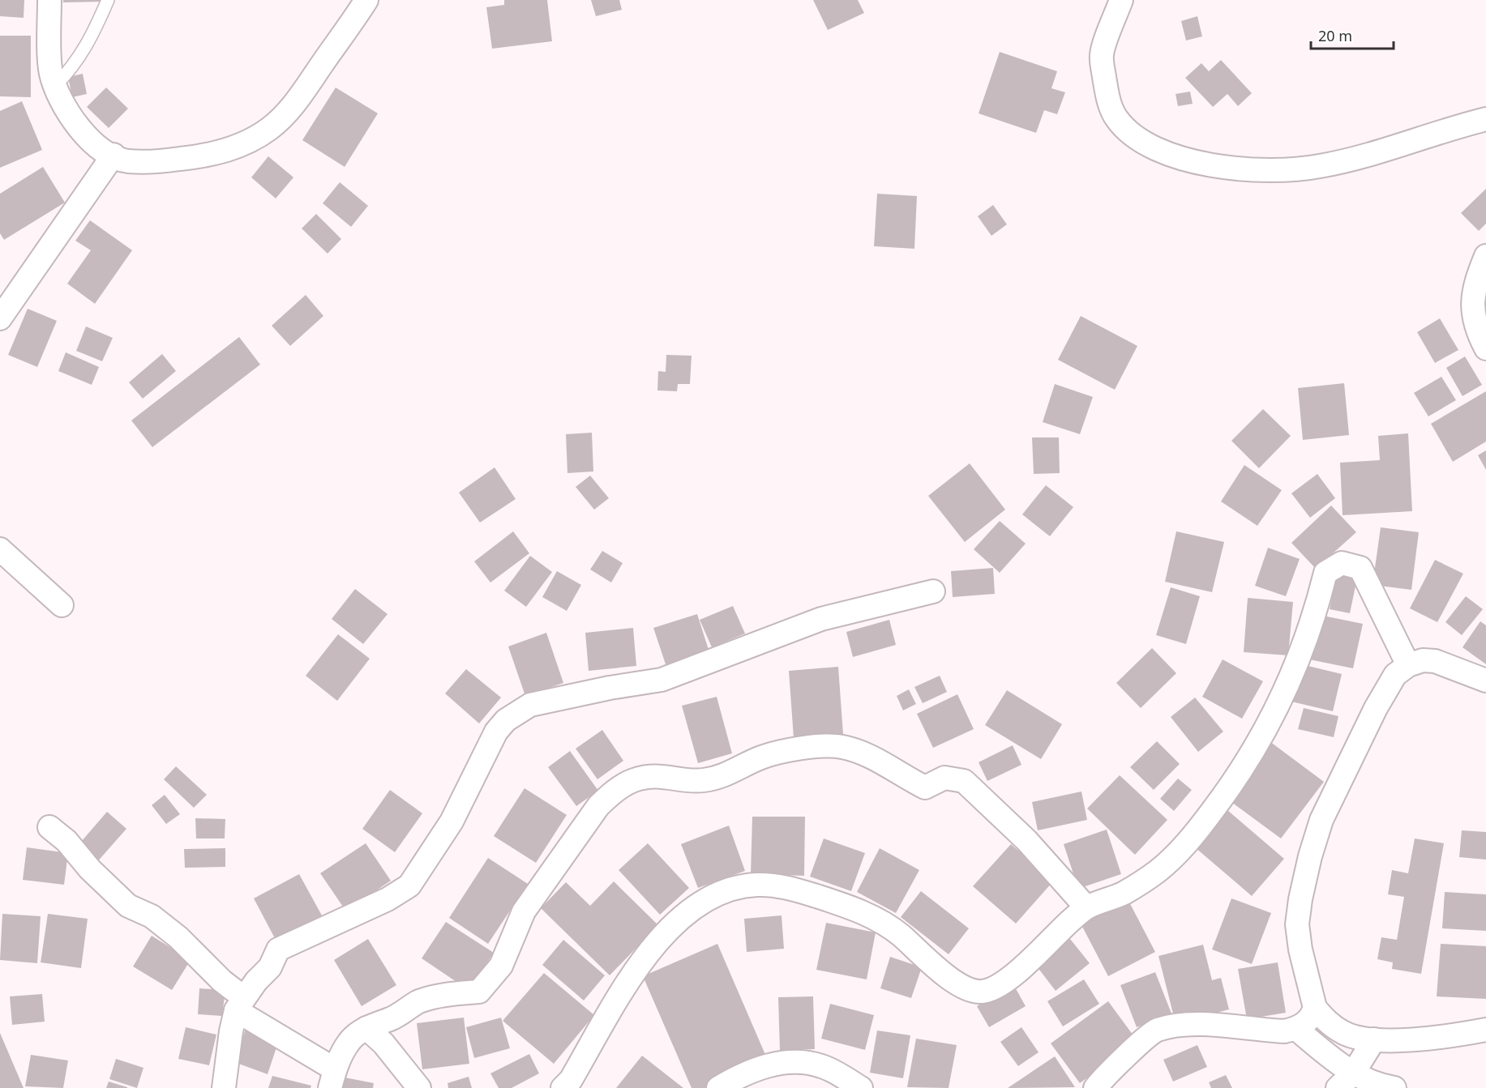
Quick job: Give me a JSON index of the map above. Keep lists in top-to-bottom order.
{
  "scale_bar": "20 m"
}
